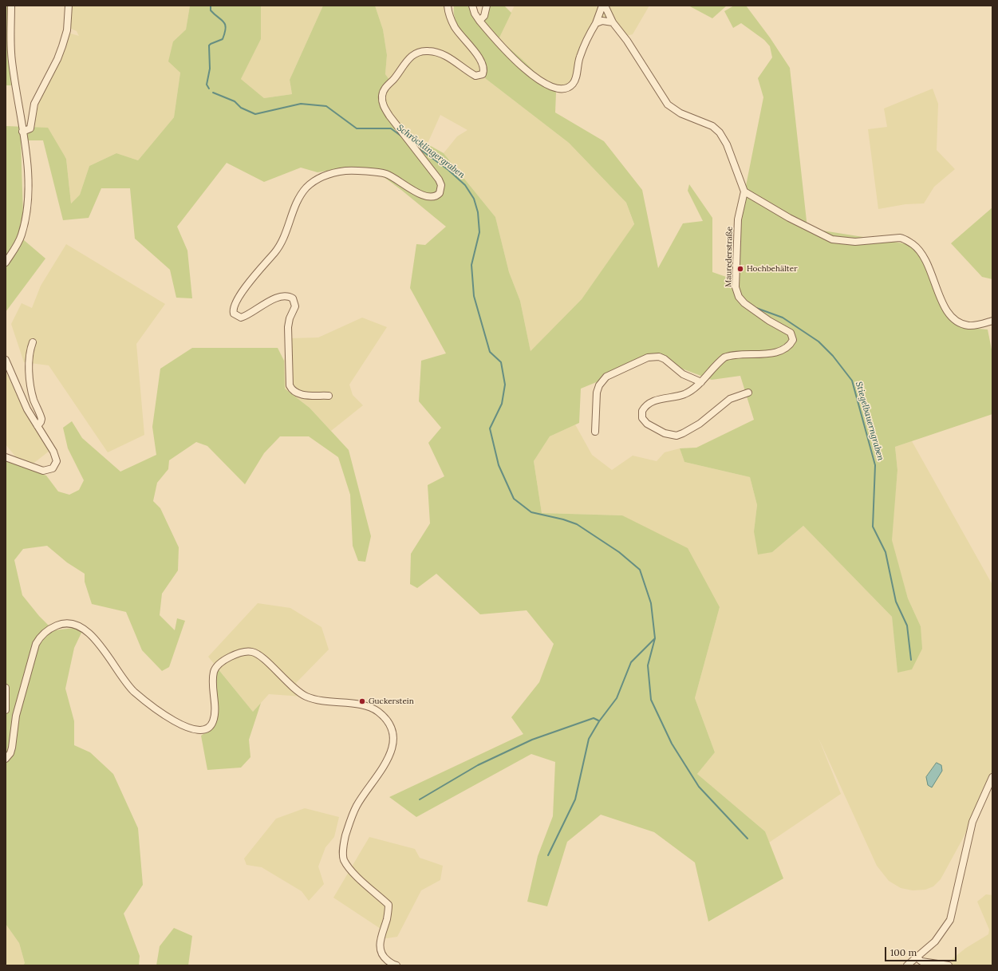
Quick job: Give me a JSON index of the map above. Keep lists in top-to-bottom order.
{
  "streets": {
    "street": ["Maurederstraße"]
  },
  "water": ["Schröcklingergraben", "Stiegelbauerngraben"],
  "places": ["Hochbehälter", "Guckerstein"],
  "scale_bar": "100 m"
}
